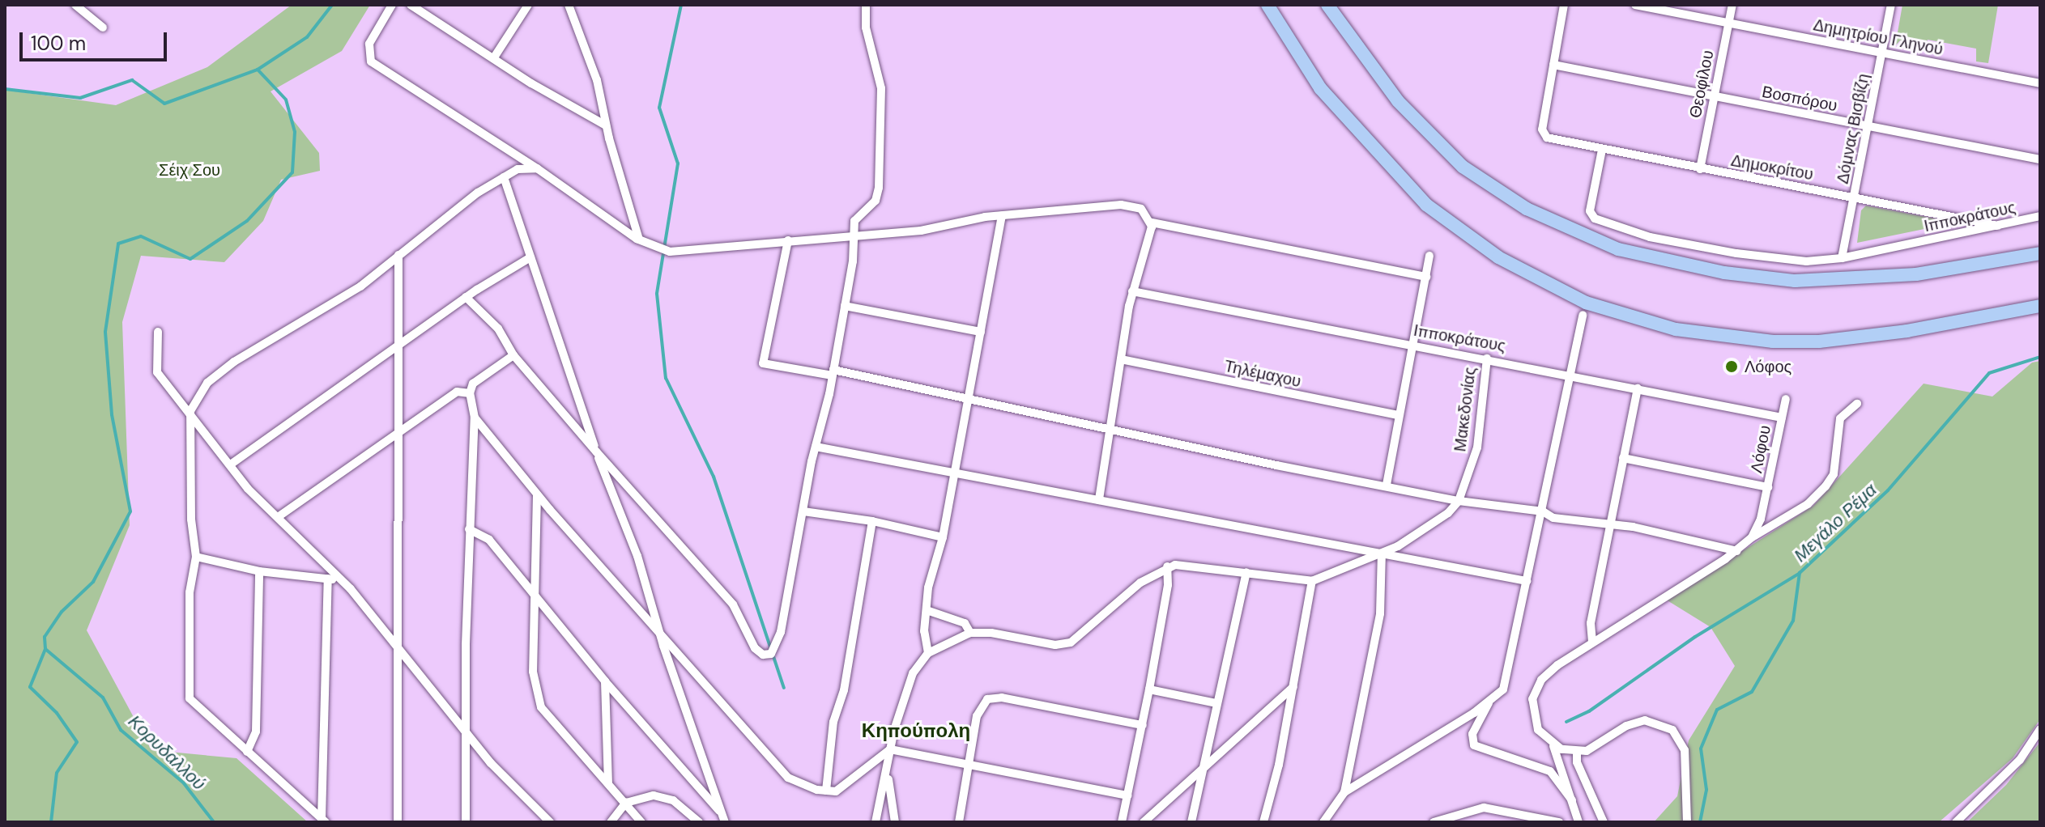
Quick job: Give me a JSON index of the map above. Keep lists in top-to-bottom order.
{
  "streets": {
    "street": [
      "Δημητρίου Γληνού",
      "Θεοφίλου",
      "Βοσπόρου",
      "Δόμνας Βισβίζη",
      "Δημοκρίτου",
      "Ιπποκράτους",
      "Τηλέμαχου",
      "Μακεδονίας",
      "Λόφου"
    ]
  },
  "crossings": [
    ["Δημητρίου Γληνού", "Θεοφίλου"],
    ["Δημητρίου Γληνού", "Δόμνας Βισβίζη"],
    ["Θεοφίλου", "Βοσπόρου"],
    ["Θεοφίλου", "Δημοκρίτου"],
    ["Βοσπόρου", "Δόμνας Βισβίζη"],
    ["Βοσπόρου", "Δημοκρίτου"],
    ["Δόμνας Βισβίζη", "Δημοκρίτου"],
    ["Δόμνας Βισβίζη", "Ιπποκράτους"],
    ["Δημοκρίτου", "Ιπποκράτους"],
    ["Ιπποκράτους", "Μακεδονίας"],
    ["Ιπποκράτους", "Λόφου"]
  ],
  "districts": ["Κηπούπολη"],
  "water": ["Μεγάλο Ρέμα", "Κορυδαλλού"],
  "parks": ["Σέιχ Σου"],
  "places": ["Λόφος"],
  "scale_bar": "100 m"
}
